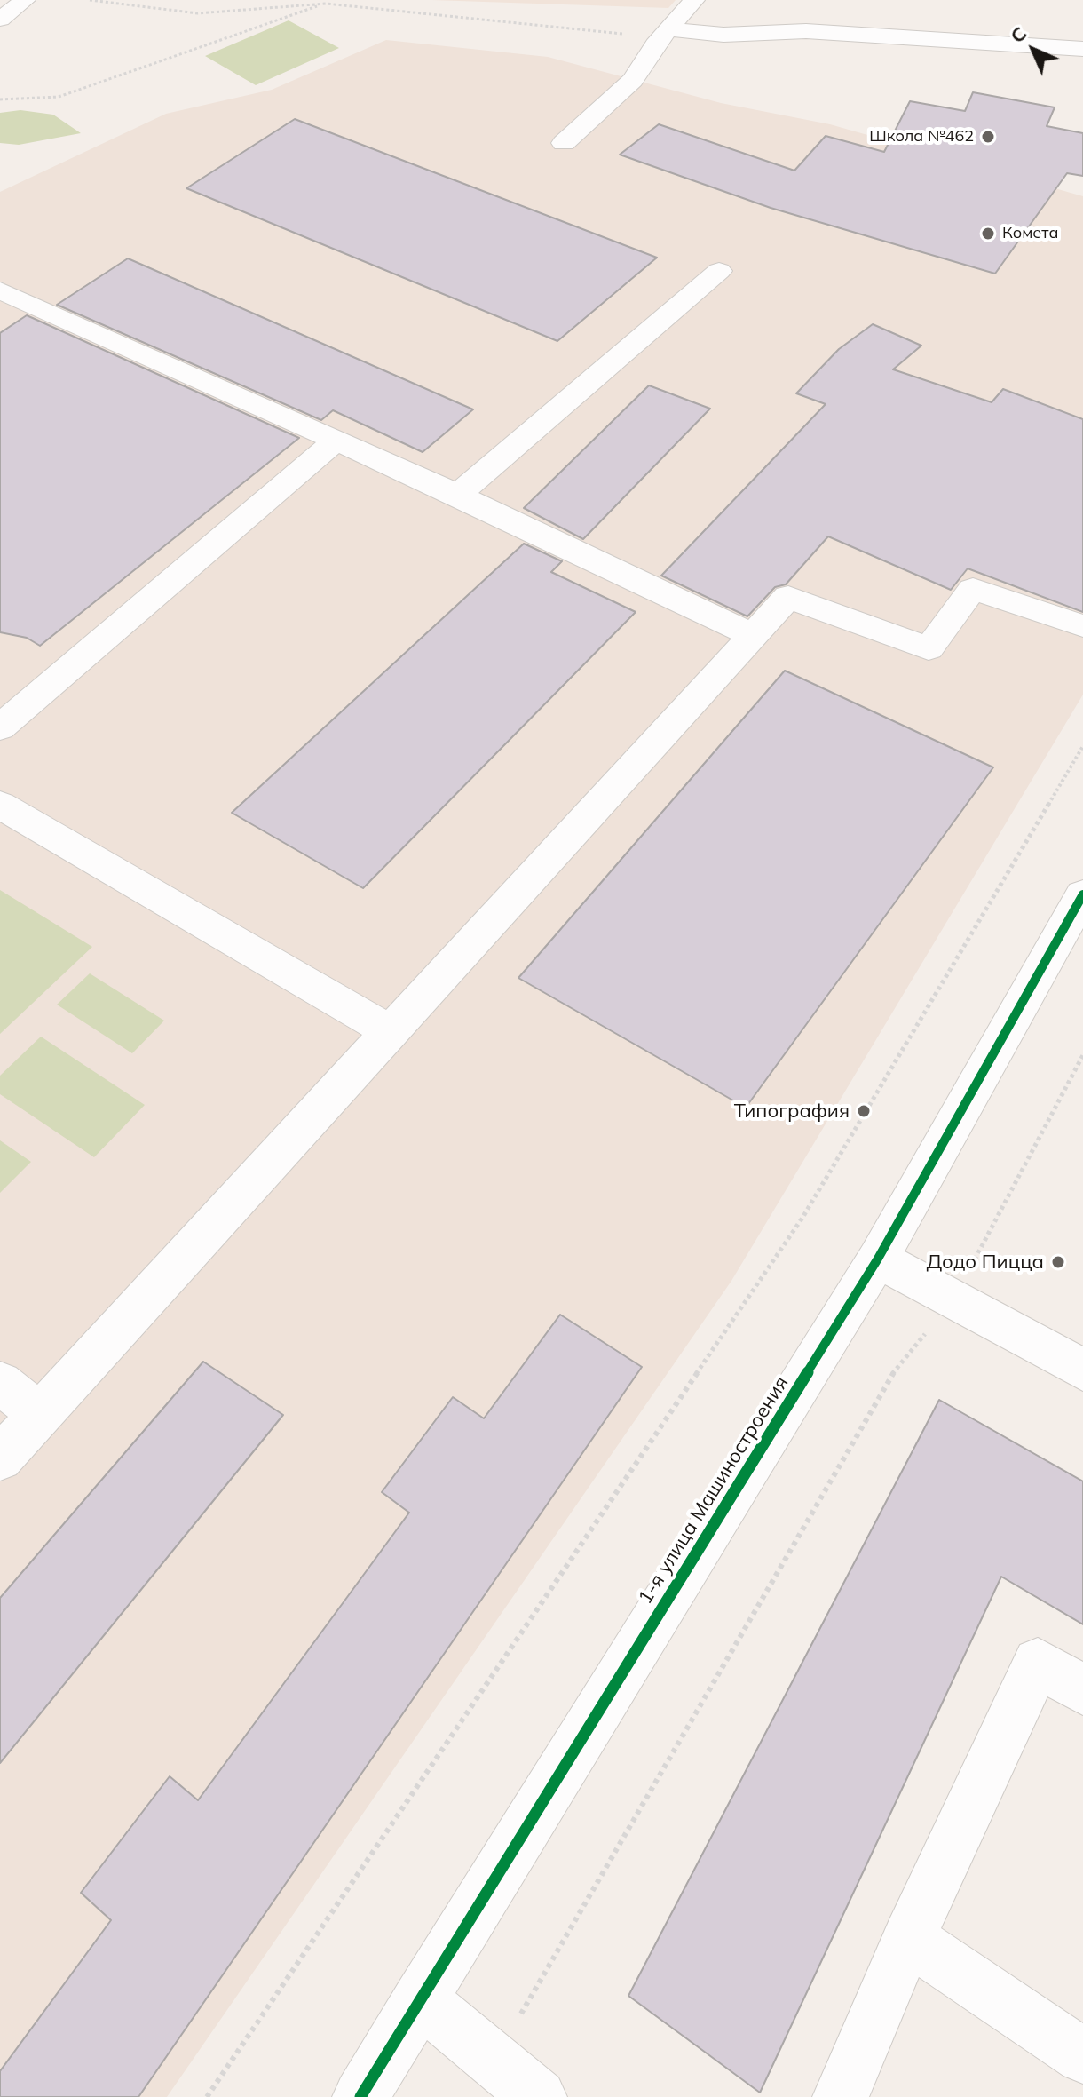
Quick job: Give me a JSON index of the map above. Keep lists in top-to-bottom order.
{
  "streets": {
    "street": ["1-я улица Машиностроения"]
  },
  "places": [
    "Школа №462",
    "Комета",
    "Типография",
    "Додо Пицца"
  ],
  "north": "top left"
}
